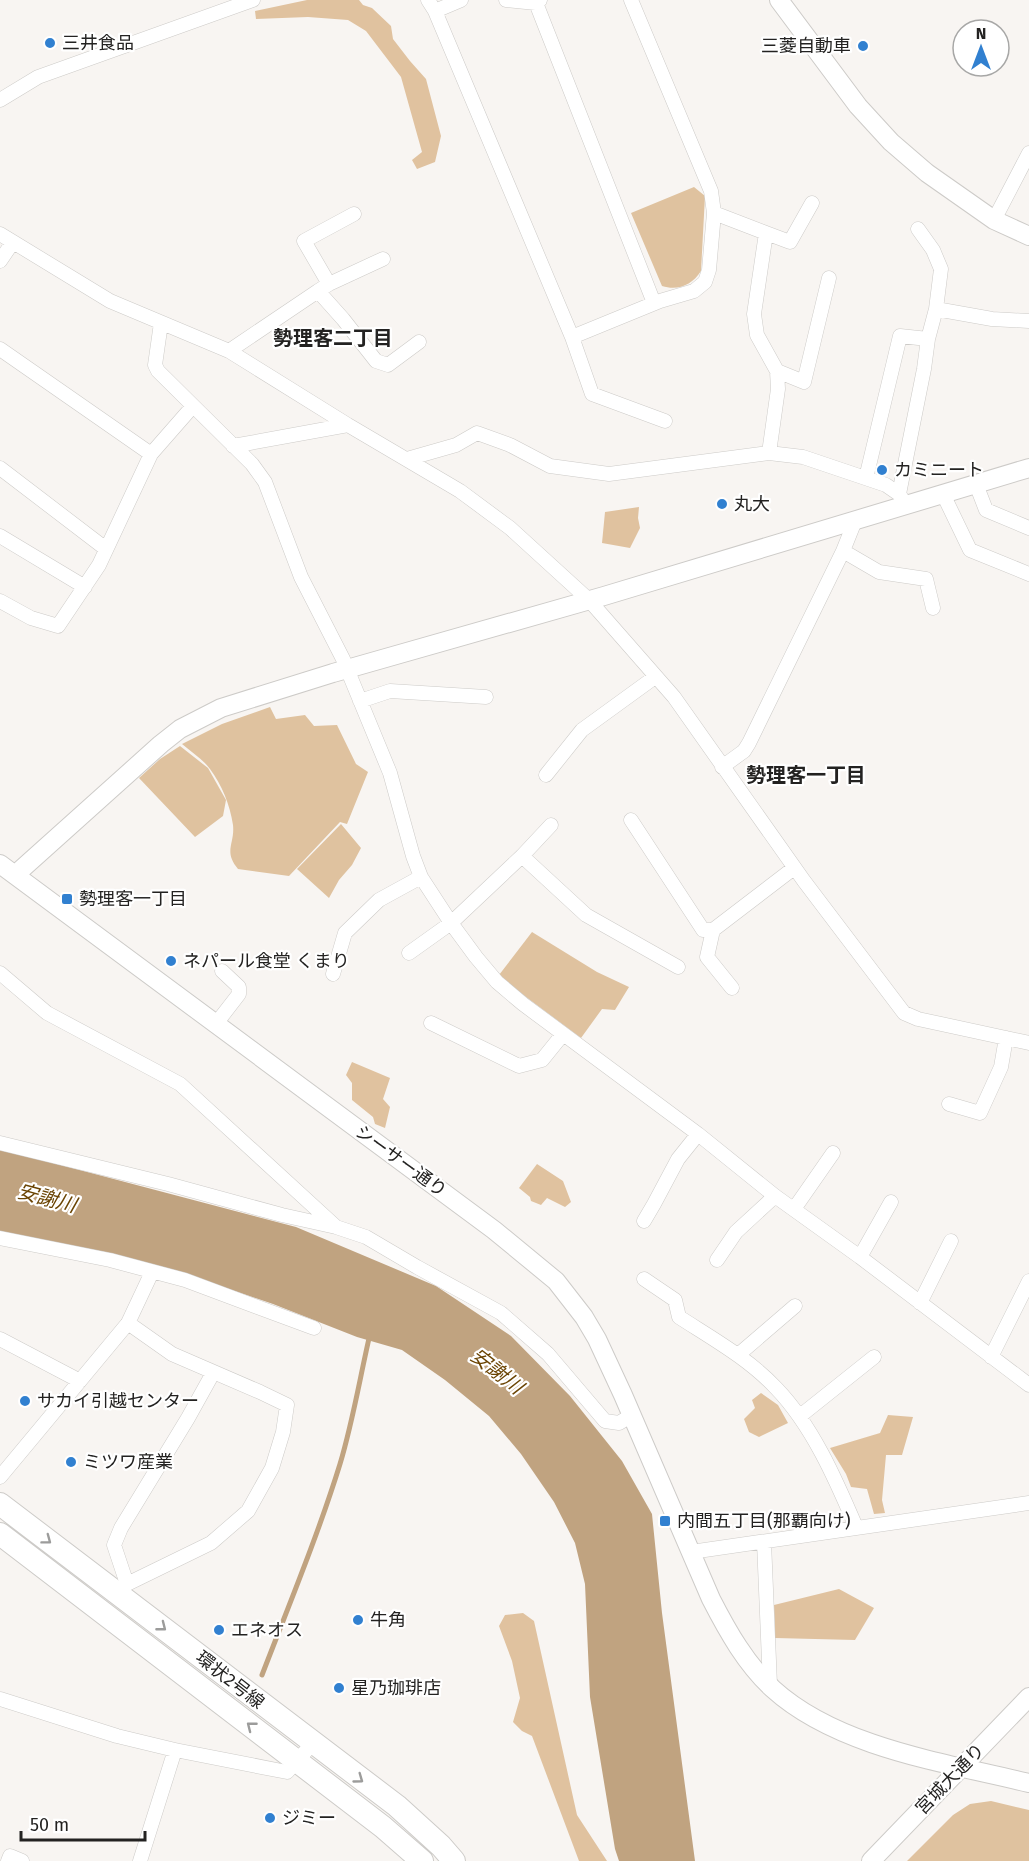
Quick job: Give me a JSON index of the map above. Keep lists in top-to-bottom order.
{
  "streets": {
    "main road": ["環状2号線"],
    "street": ["シーサー通り", "宮城大通り"]
  },
  "crossings": [
    ["シーサー通り", "宮城大通り"]
  ],
  "districts": ["勢理客二丁目", "勢理客一丁目"],
  "water": ["安謝川"],
  "places": {
    "other": [
      "三井食品",
      "三菱自動車",
      "カミニート",
      "丸大",
      "ネパール食堂 くまり",
      "サカイ引越センター",
      "ミツワ産業",
      "牛角",
      "エネオス",
      "星乃珈琲店",
      "ジミー"
    ],
    "transit": ["勢理客一丁目", "内間五丁目(那覇向け)"]
  },
  "scale_bar": "50 m",
  "north": "top"
}
